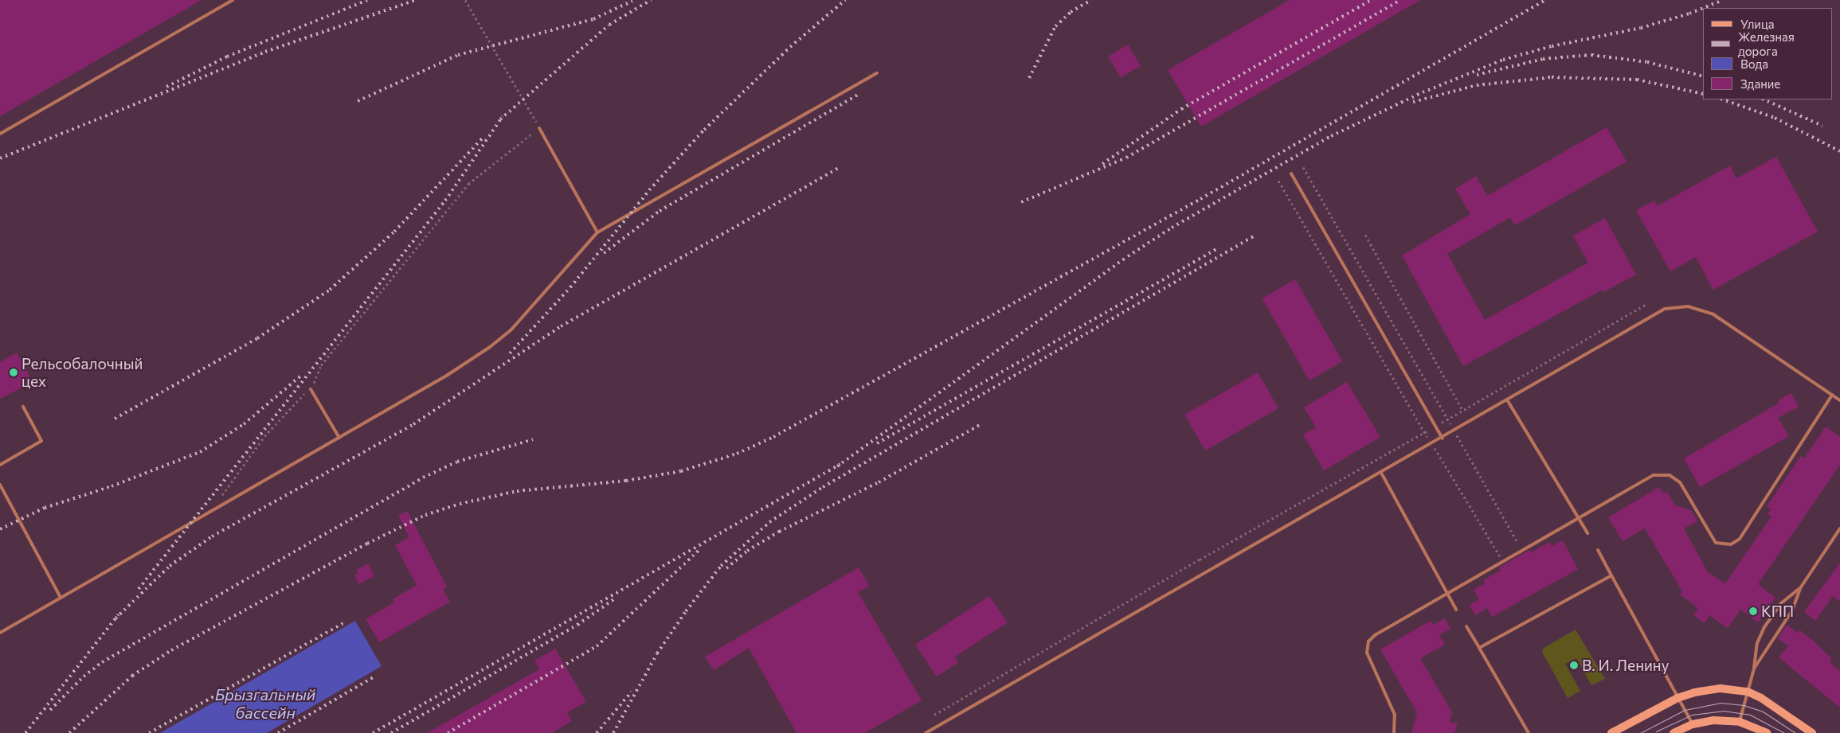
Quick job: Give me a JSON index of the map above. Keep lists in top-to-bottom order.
{
  "water": ["Брызгальный бассейн"],
  "places": ["Рельсобалочный цех", "КПП", "В. И. Ленину"],
  "legend": [
    "Улица",
    "Железная дорога",
    "Вода",
    "Здание"
  ]
}
